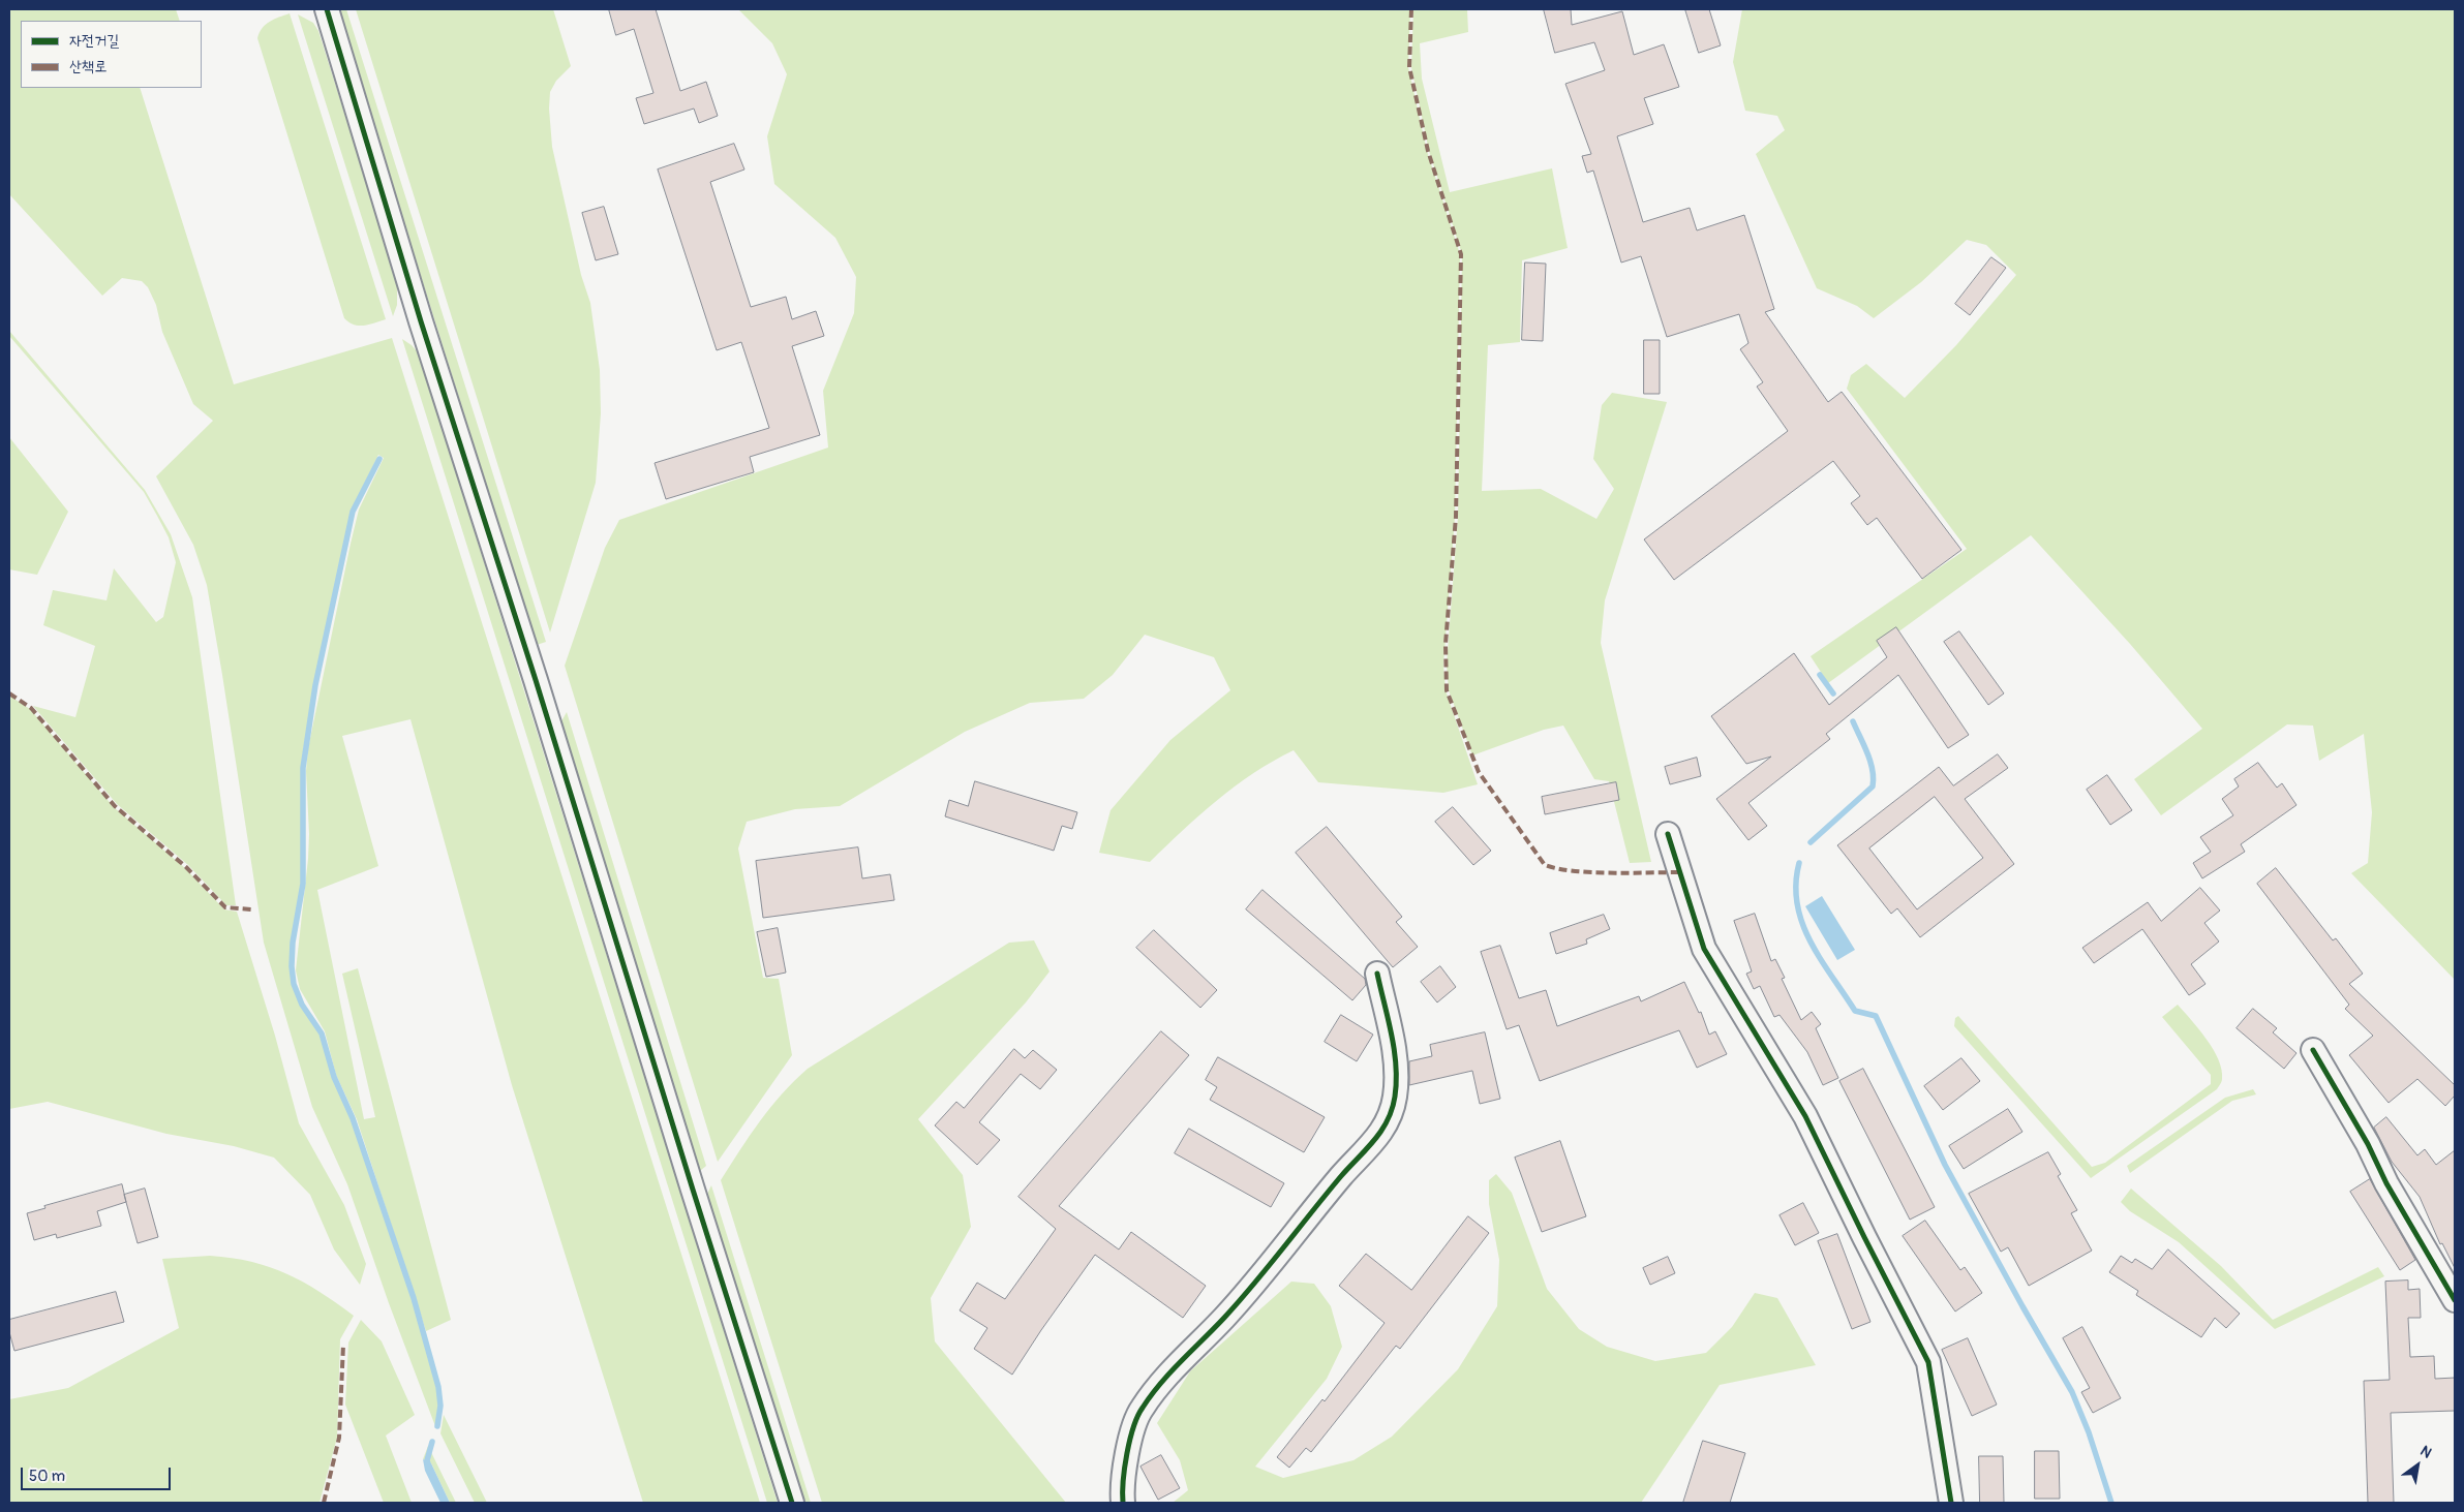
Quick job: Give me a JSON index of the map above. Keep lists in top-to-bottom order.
{
  "legend": ["자전거길", "산책로"],
  "scale_bar": "50 m",
  "north": "top right"
}
